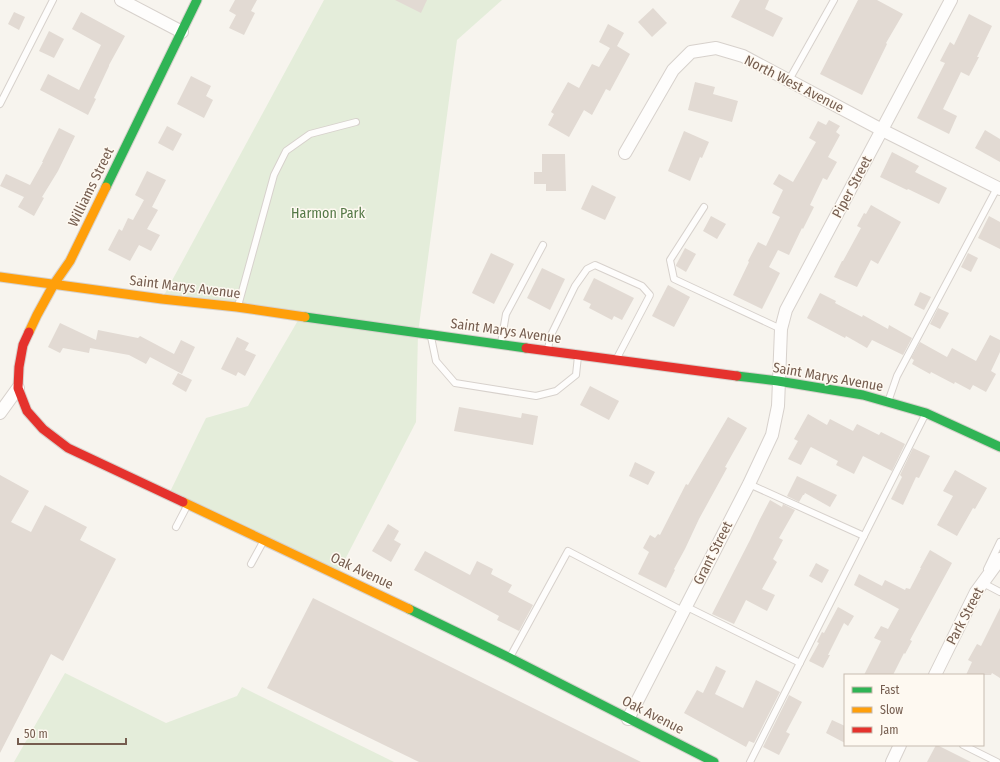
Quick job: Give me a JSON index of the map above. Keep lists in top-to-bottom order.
{
  "streets": {
    "street": [
      "North West Avenue",
      "Williams Street",
      "Piper Street",
      "Saint Marys Avenue",
      "Grant Street",
      "Oak Avenue",
      "Park Street"
    ]
  },
  "crossings": [
    ["North West Avenue", "Piper Street"],
    ["Williams Street", "Saint Marys Avenue"],
    ["Williams Street", "Oak Avenue"],
    ["Piper Street", "Saint Marys Avenue"],
    ["Piper Street", "Grant Street"],
    ["Saint Marys Avenue", "Grant Street"],
    ["Grant Street", "Oak Avenue"]
  ],
  "parks": ["Harmon Park"],
  "legend": ["Fast", "Slow", "Jam"],
  "scale_bar": "50 m"
}
